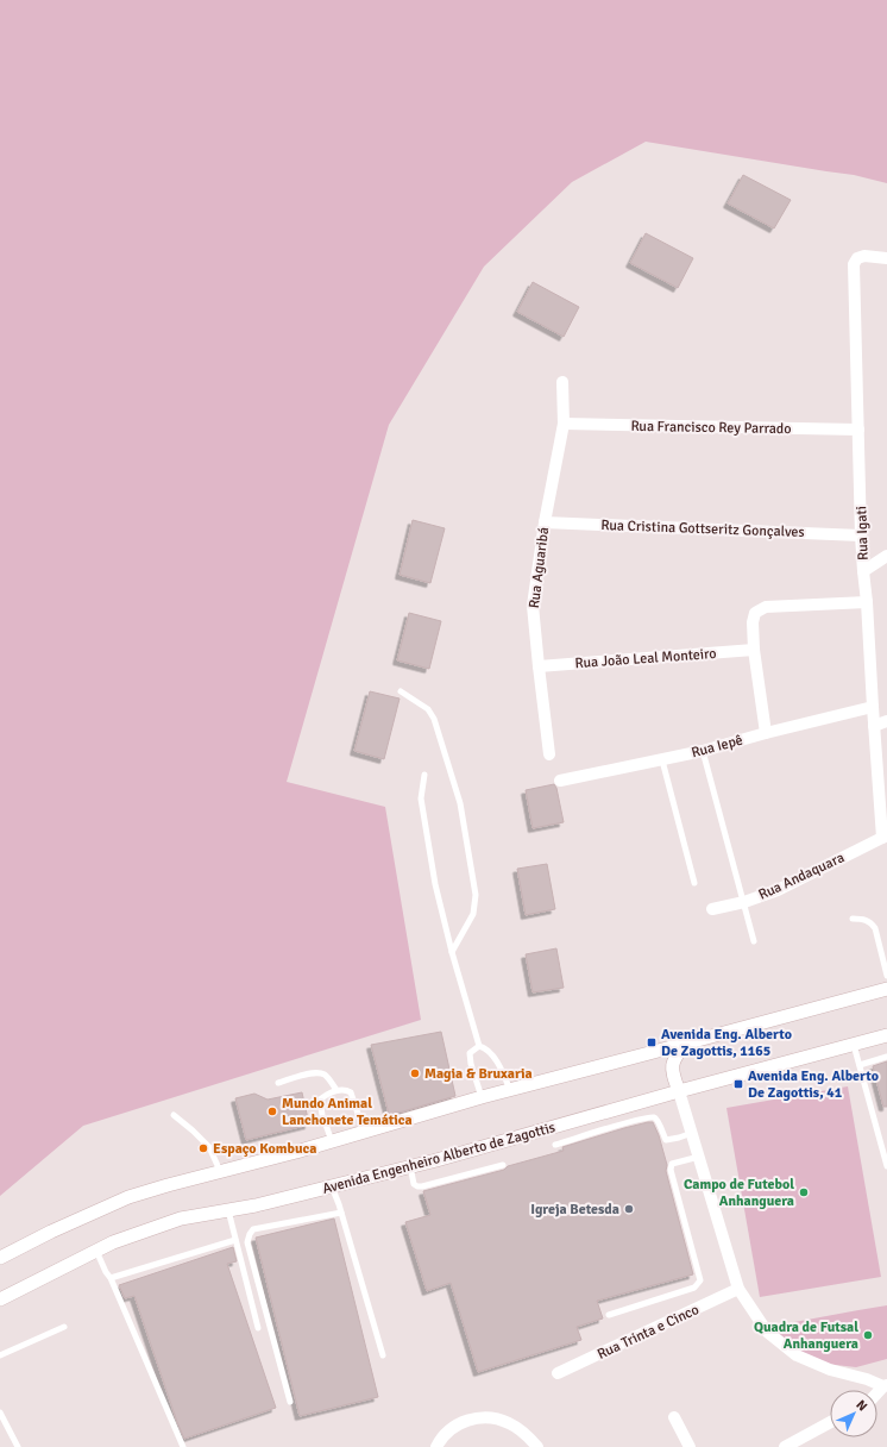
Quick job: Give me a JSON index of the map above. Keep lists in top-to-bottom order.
{
  "streets": {
    "main road": ["Avenida Engenheiro Alberto de Zagottis"],
    "street": [
      "Rua Francisco Rey Parrado",
      "Rua Cristina Gottseritz Gonçalves",
      "Rua Igati",
      "Rua Aguaribá",
      "Rua João Leal Monteiro",
      "Rua Iepê",
      "Rua Andaquara",
      "Rua Trinta e Cinco"
    ]
  },
  "crossings": [
    ["Rua Francisco Rey Parrado", "Rua Igati"],
    ["Rua Francisco Rey Parrado", "Rua Aguaribá"],
    ["Rua Cristina Gottseritz Gonçalves", "Rua Igati"],
    ["Rua Cristina Gottseritz Gonçalves", "Rua Aguaribá"],
    ["Rua Igati", "Rua Iepê"],
    ["Rua Igati", "Rua Andaquara"],
    ["Rua Aguaribá", "Rua João Leal Monteiro"]
  ],
  "places": {
    "transit": ["Avenida Eng. Alberto De Zagottis, 1165", "Avenida Eng. Alberto De Zagottis, 41"],
    "other": [
      "Magia & Bruxaria",
      "Mundo Animal Lanchonete Temática",
      "Espaço Kombuca",
      "Campo de Futebol Anhanguera",
      "Igreja Betesda",
      "Quadra de Futsal Anhanguera"
    ]
  },
  "north": "top right"
}
